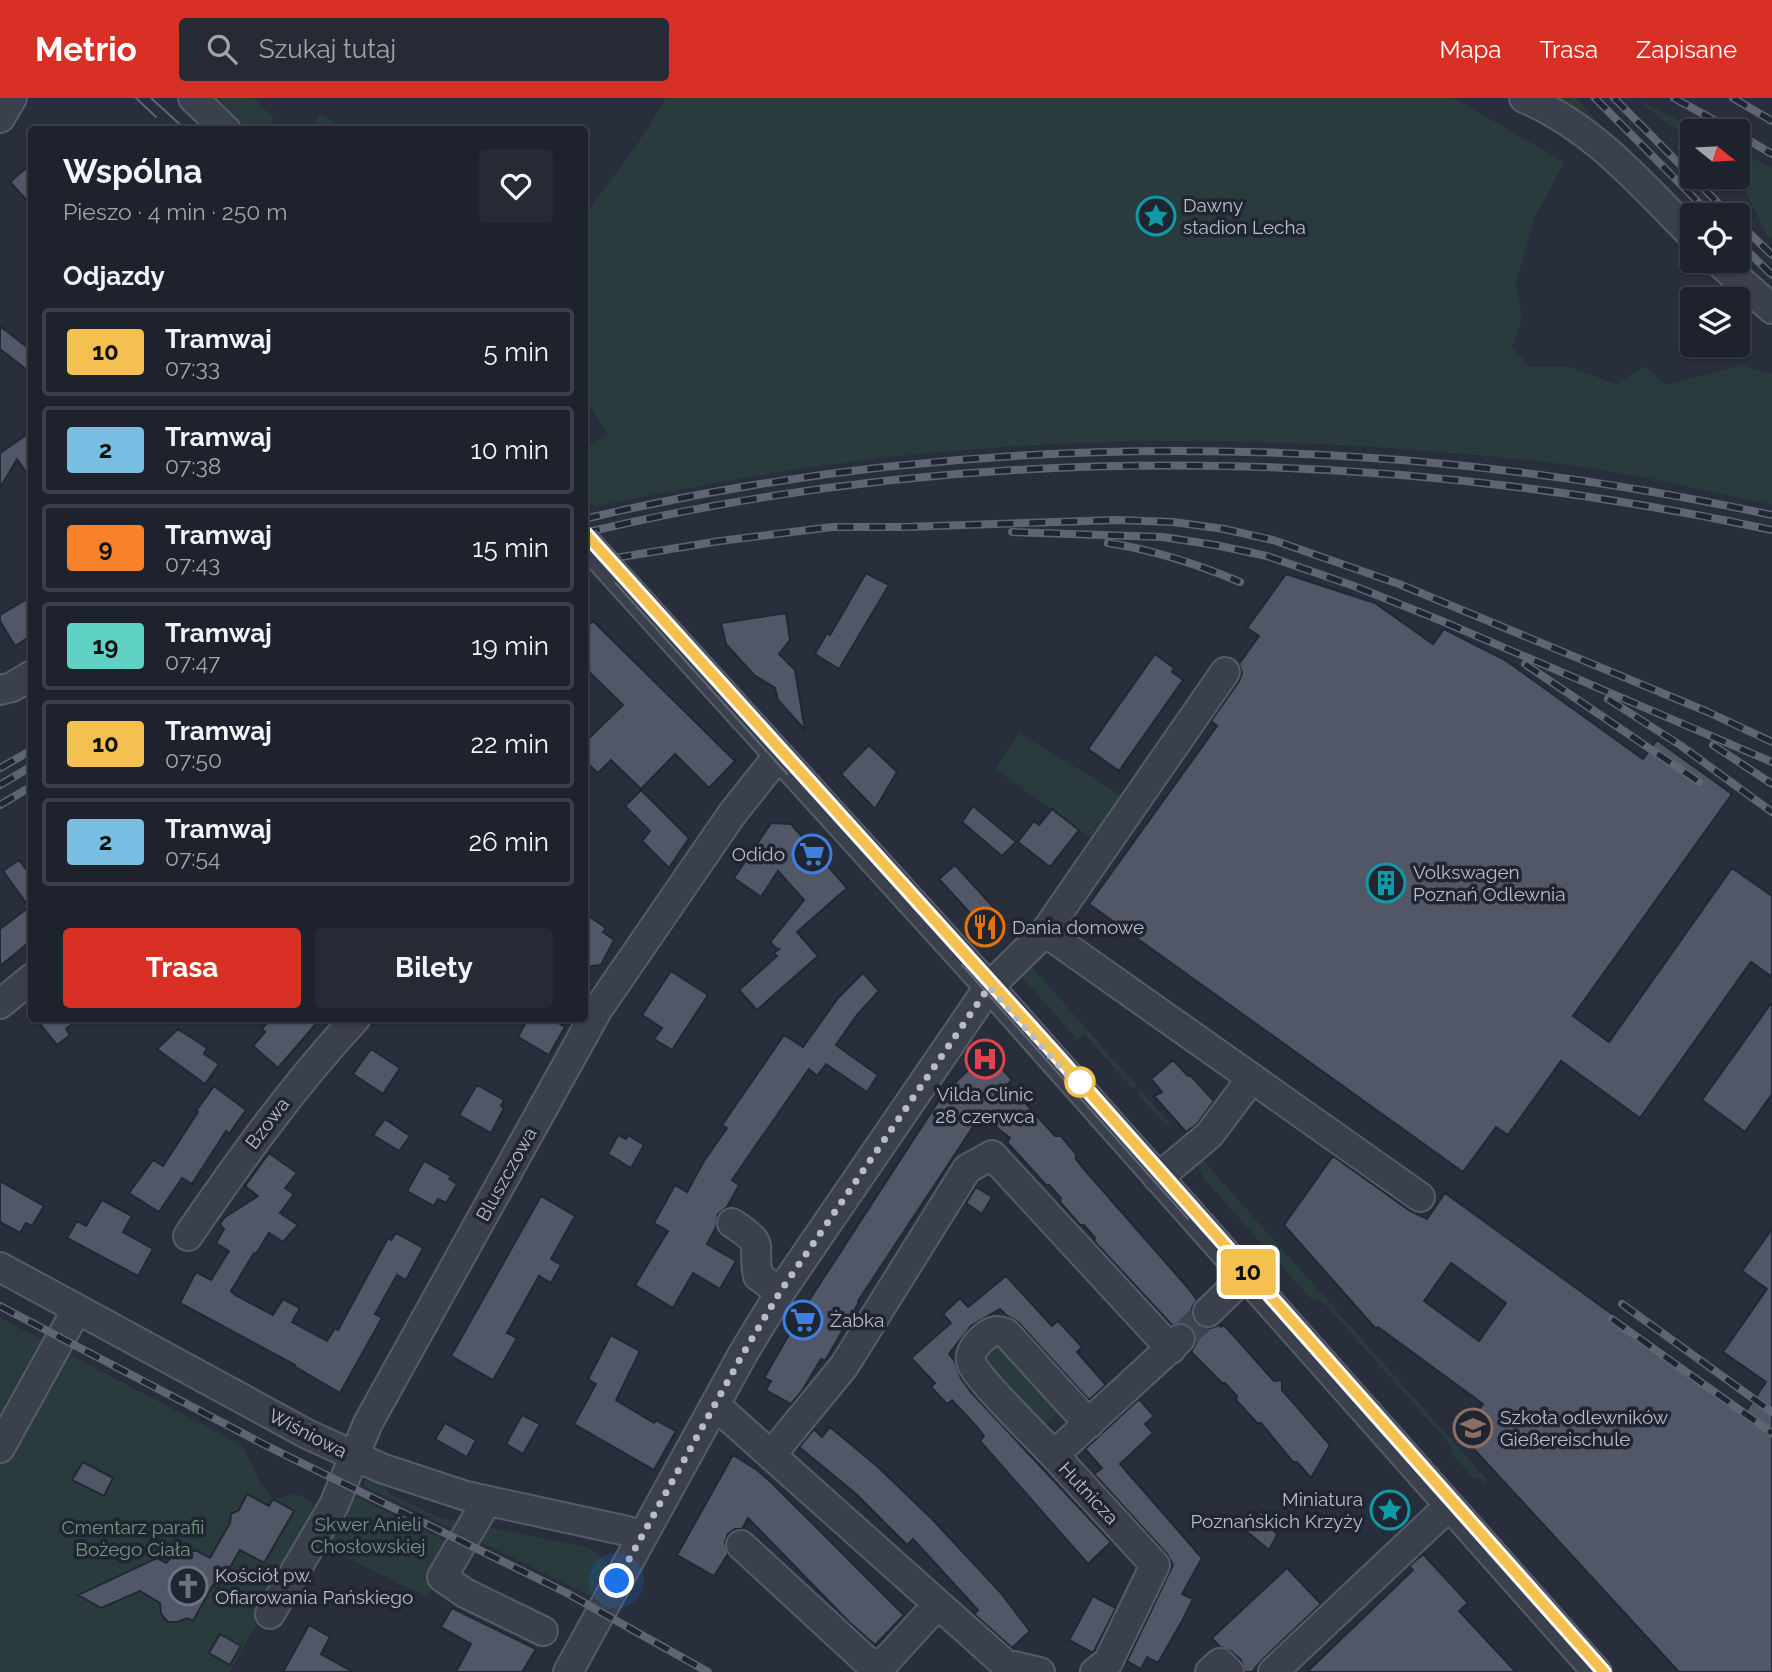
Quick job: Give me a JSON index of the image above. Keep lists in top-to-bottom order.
{
  "streets": {
    "street": [
      "Bzowa",
      "Bluszczowa",
      "Wiśniowa",
      "Hutnicza"
    ]
  },
  "crossings": [
    ["Bluszczowa", "Wiśniowa"]
  ],
  "parks": ["Skwer Anieli Chosłowskiej", "Cmentarz parafii Bożego Ciała"],
  "places": {
    "place": ["Dawny stadion Lecha", "Miniatura Poznańskich Krzyży"],
    "supermarket": ["Odido", "Żabka"],
    "building": ["Volkswagen Poznań Odlewnia"],
    "restaurant": ["Dania domowe"],
    "hospital": ["Vilda Clinic 28 czerwca"],
    "school or university": ["Szkoła odlewników Gießereischule"],
    "church": ["Kościół pw. Ofiarowania Pańskiego"]
  },
  "lines": ["tram line 10"],
  "north": "right",
  "page": {
    "header": "Metrio",
    "search": "Szukaj tutaj",
    "nav": ["Mapa", "Trasa", "Zapisane"],
    "on_map": "10",
    "heading": [
      ["Wspólna", "Pieszo · 4 min · 250 m"],
      "Odjazdy"
    ],
    "list": [
      {
        "mark": "10",
        "name": "Tramwaj",
        "note": "07:33",
        "value": "5 min"
      },
      {
        "mark": "2",
        "name": "Tramwaj",
        "note": "07:38",
        "value": "10 min"
      },
      {
        "mark": "9",
        "name": "Tramwaj",
        "note": "07:43",
        "value": "15 min"
      },
      {
        "mark": "19",
        "name": "Tramwaj",
        "note": "07:47",
        "value": "19 min"
      },
      {
        "mark": "10",
        "name": "Tramwaj",
        "note": "07:50",
        "value": "22 min"
      },
      {
        "mark": "2",
        "name": "Tramwaj",
        "note": "07:54",
        "value": "26 min"
      }
    ],
    "buttons": ["Trasa", "Bilety"]
  }
}
